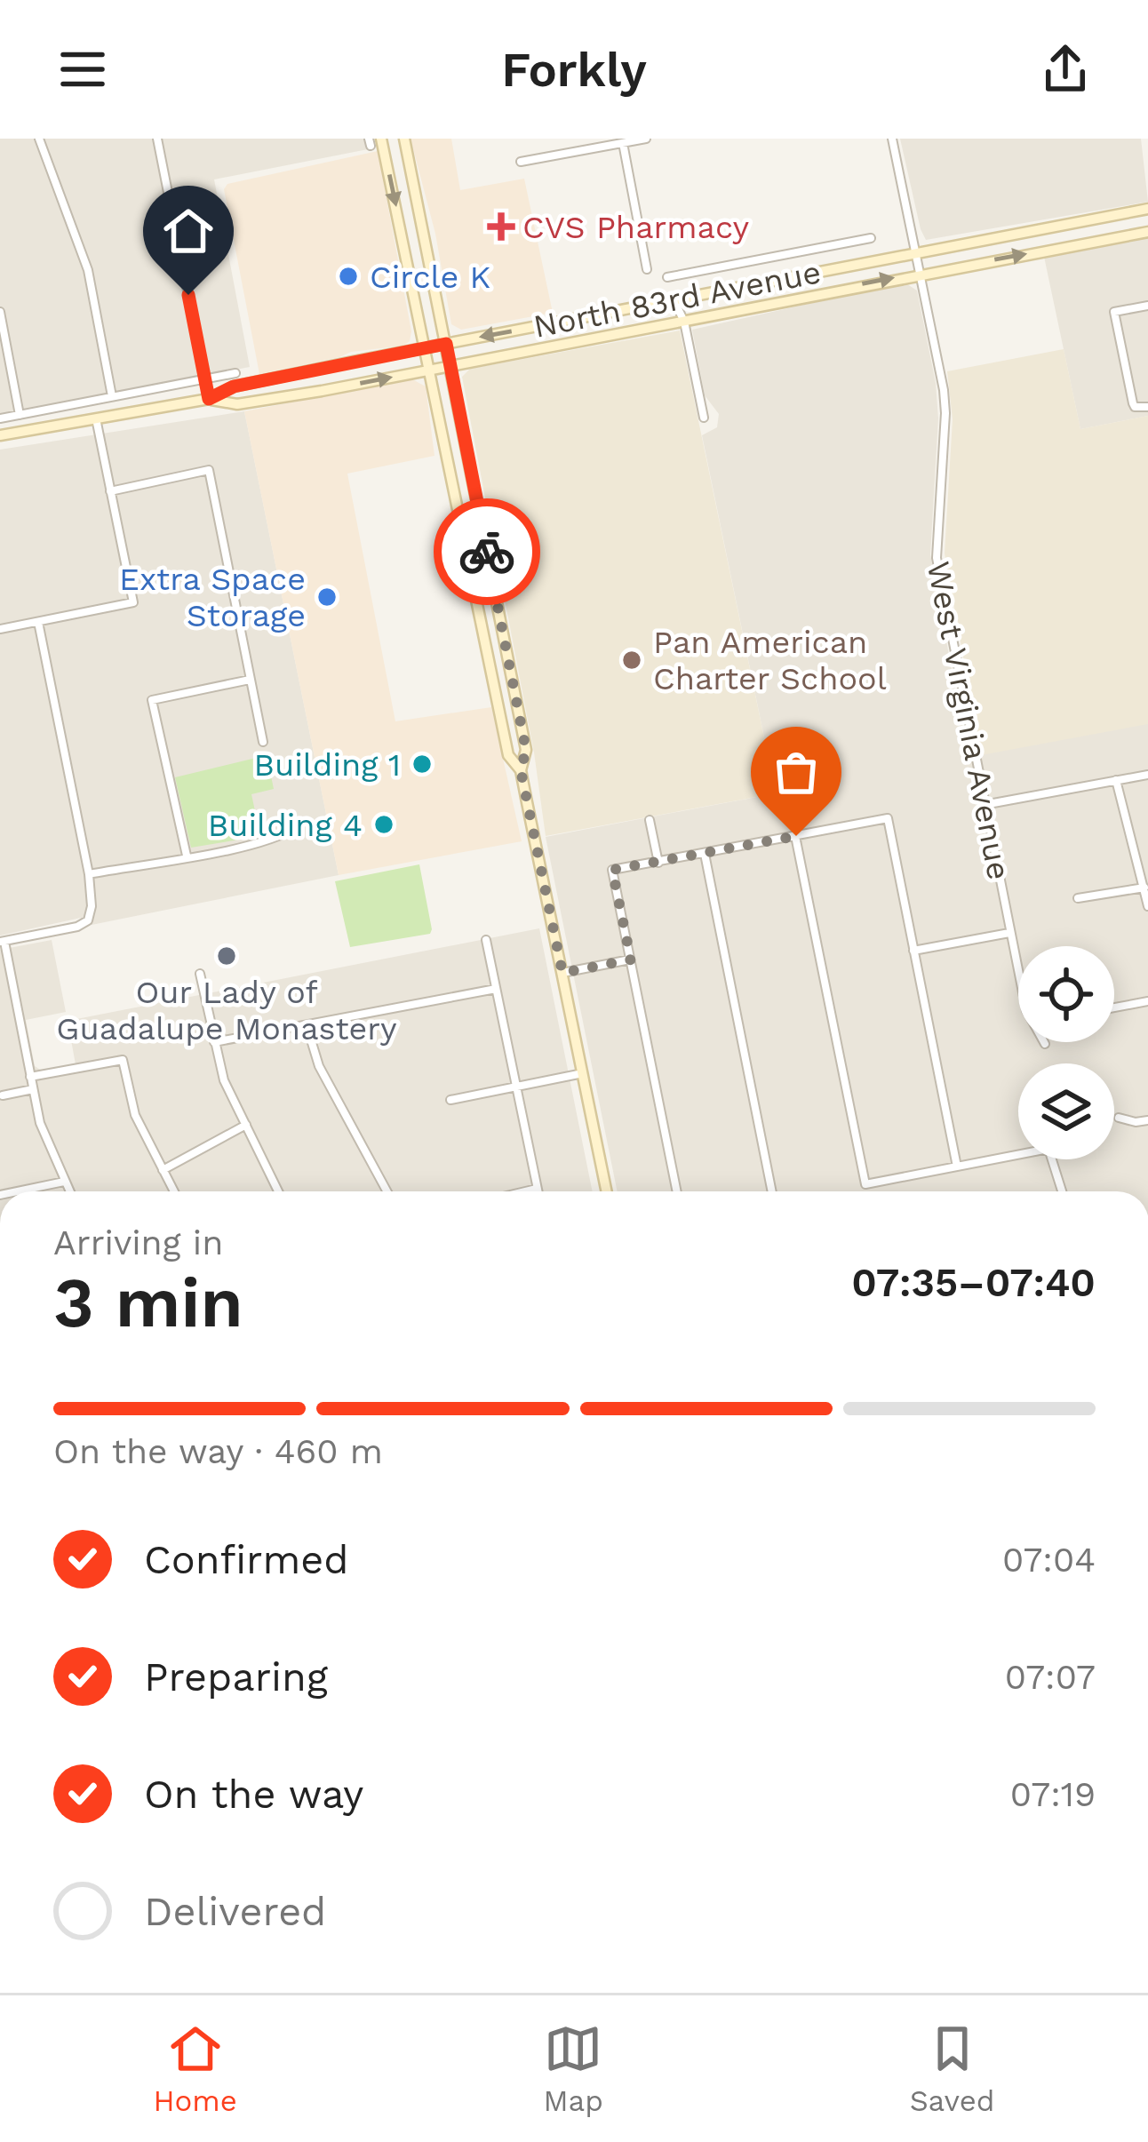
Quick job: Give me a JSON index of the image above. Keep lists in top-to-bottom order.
{
  "streets": {
    "main road": ["North 83rd Avenue"],
    "street": ["West Virginia Avenue"]
  },
  "crossings": [
    ["North 83rd Avenue", "West Virginia Avenue"]
  ],
  "places": {
    "health": ["CVS Pharmacy"],
    "other": [
      "Circle K",
      "Extra Space Storage",
      "Pan American Charter School",
      "Building 1",
      "Building 4",
      "Our Lady of Guadalupe Monastery"
    ]
  },
  "page": {
    "header": "Forkly",
    "heading": ["3 min", "Arriving in", "07:35–07:40"],
    "bar": "On the way · 460 m",
    "list": [
      ["Confirmed", "07:04"],
      ["Preparing", "07:07"],
      ["On the way", "07:19"],
      "Delivered"
    ],
    "tabs": ["Home", "Map", "Saved"]
  }
}
